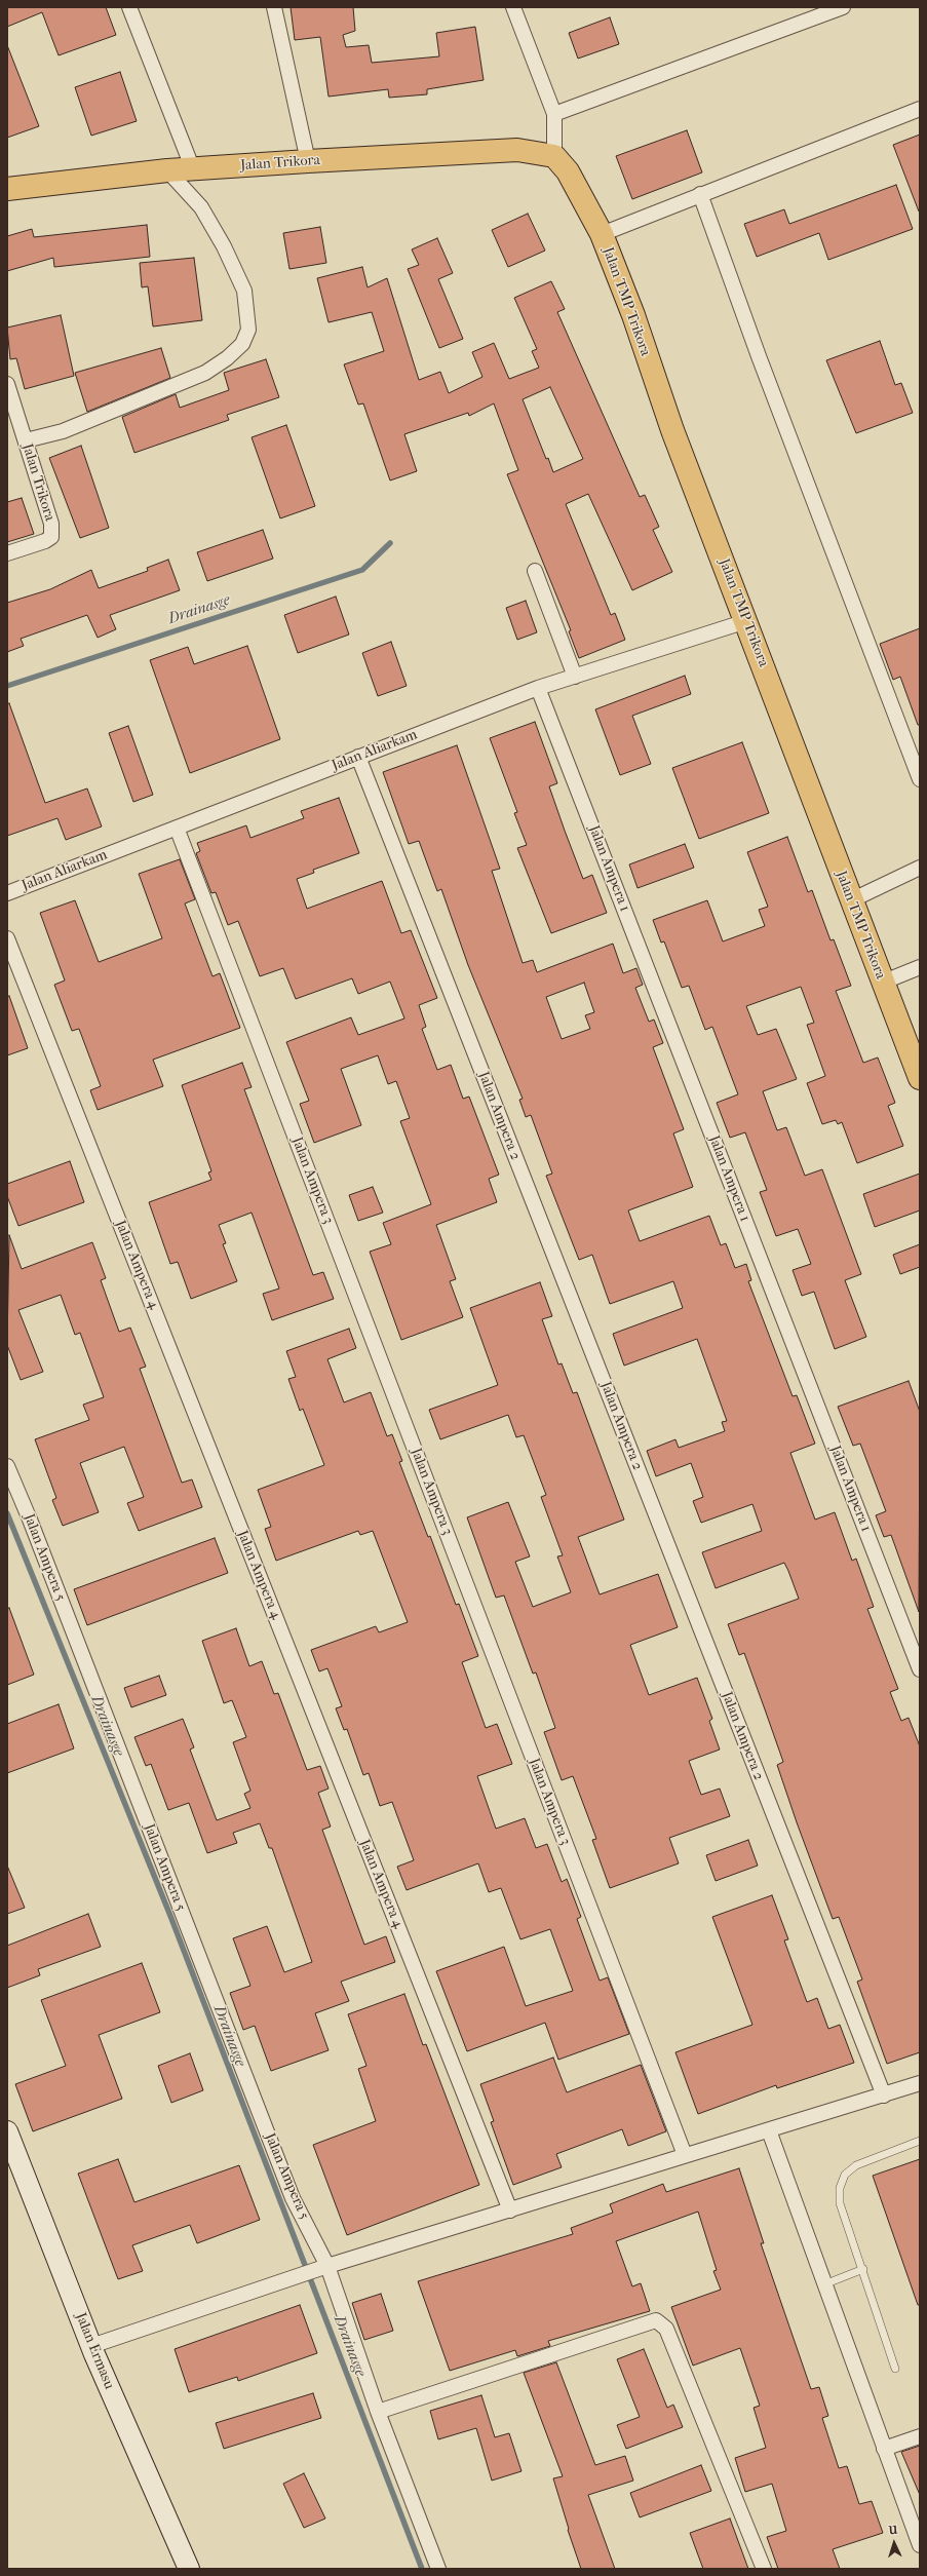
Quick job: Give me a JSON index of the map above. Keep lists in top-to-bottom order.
{
  "streets": {
    "highway": ["Jalan Trikora", "Jalan TMP Trikora"],
    "street": [
      "Jalan Aliarkam",
      "Jalan Ampera 1",
      "Jalan Ampera 2",
      "Jalan Ampera 3",
      "Jalan Ampera 4",
      "Jalan Ampera 5",
      "Jalan Ermasu"
    ]
  },
  "crossings": [
    ["Jalan Trikora", "Jalan TMP Trikora"],
    ["Jalan TMP Trikora", "Jalan Aliarkam"],
    ["Jalan Aliarkam", "Jalan Ampera 1"],
    ["Jalan Aliarkam", "Jalan Ampera 2"],
    ["Jalan Aliarkam", "Jalan Ampera 3"]
  ],
  "water": ["Drainasge"],
  "north": "top"
}
